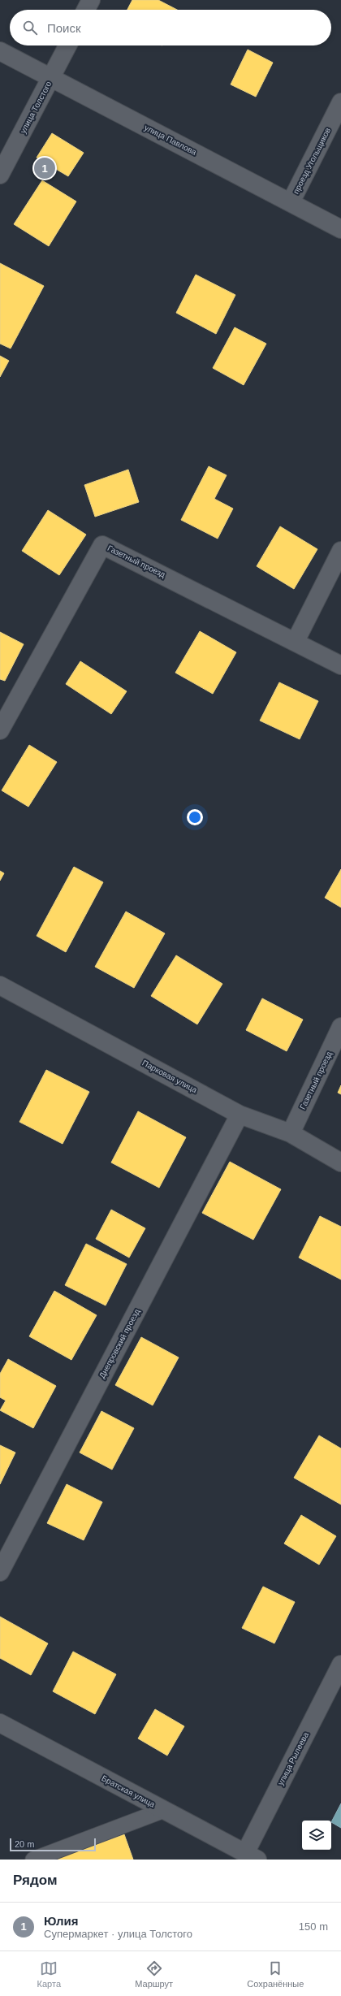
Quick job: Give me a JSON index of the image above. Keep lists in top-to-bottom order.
{
  "streets": {
    "street": [
      "улица Толстого",
      "улица Павлова",
      "проезд Угольщиков",
      "Газетный проезд",
      "Парковая улица",
      "Днепровский проезд",
      "улица Рылеева",
      "Братская улица"
    ]
  },
  "crossings": [
    ["улица Толстого", "улица Павлова"],
    ["улица Павлова", "проезд Угольщиков"],
    ["Газетный проезд", "Парковая улица"],
    ["Парковая улица", "Днепровский проезд"],
    ["улица Рылеева", "Братская улица"]
  ],
  "scale_bar": "20 m",
  "page": {
    "search": "Поиск",
    "pins": "1",
    "scale": "20 m",
    "heading": "Рядом",
    "list": [
      {
        "mark": "1",
        "name": "Юлия",
        "note": "Супермаркет · улица Толстого",
        "value": "150 m"
      }
    ],
    "nav": ["Карта", "Маршрут", "Сохранённые"]
  }
}
